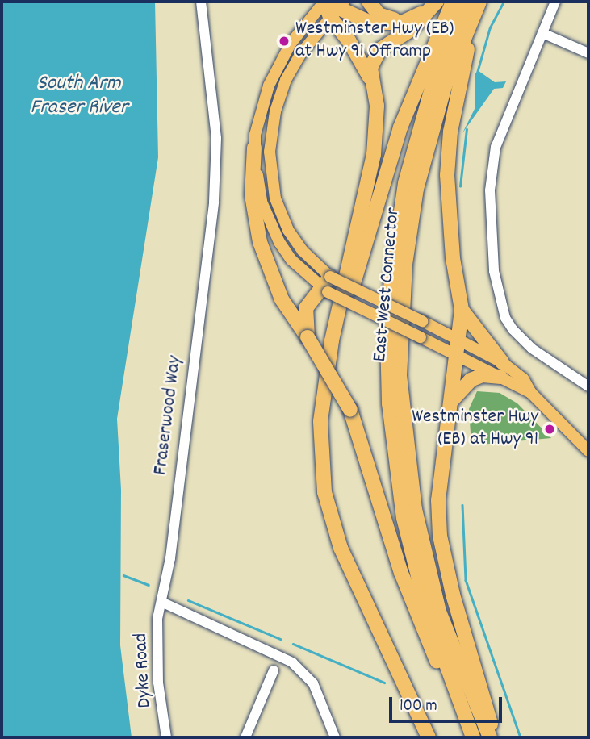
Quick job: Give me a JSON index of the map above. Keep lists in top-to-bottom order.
{
  "streets": {
    "highway": ["East-West Connector"],
    "street": ["Fraserwood Way", "Dyke Road"]
  },
  "crossings": [
    ["Fraserwood Way", "Dyke Road"]
  ],
  "water": ["South Arm Fraser River"],
  "places": ["Westminster Hwy (EB) at Hwy 91 Offramp", "Westminster Hwy (EB) at Hwy 91"],
  "scale_bar": "100 m"
}
